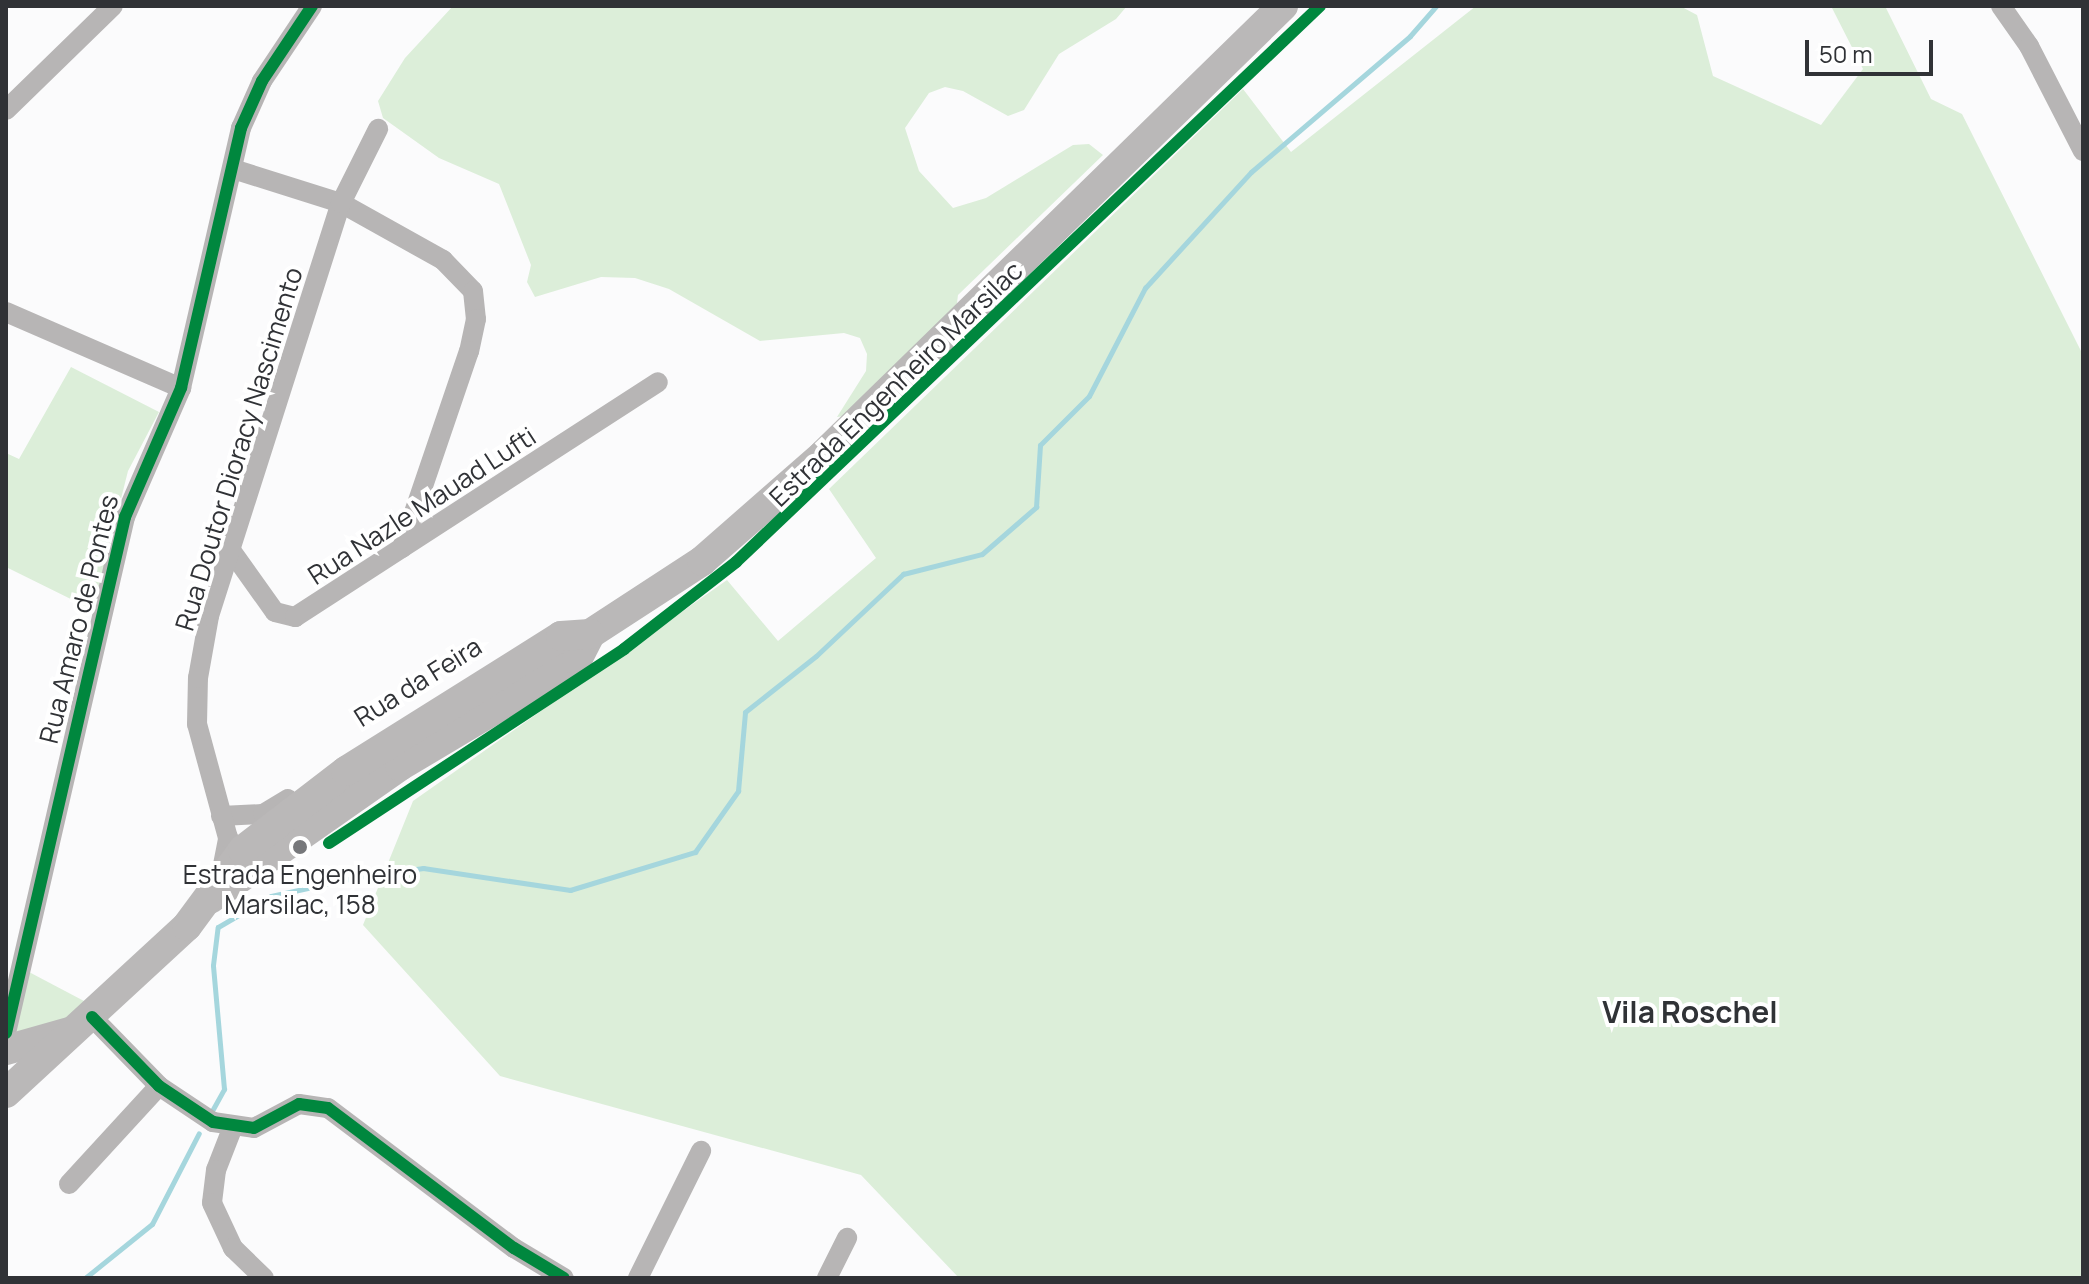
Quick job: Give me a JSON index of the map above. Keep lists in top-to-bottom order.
{
  "streets": {
    "main road": ["Estrada Engenheiro Marsilac"],
    "street": ["Rua Doutor Dioracy Nascimento", "Rua Nazle Mauad Lufti", "Rua Amaro de Pontes"]
  },
  "crossings": [
    ["Estrada Engenheiro Marsilac", "Rua Doutor Dioracy Nascimento"],
    ["Rua Doutor Dioracy Nascimento", "Rua Nazle Mauad Lufti"]
  ],
  "districts": ["Vila Roschel"],
  "places": ["Estrada Engenheiro Marsilac, 158"],
  "scale_bar": "50 m"
}
